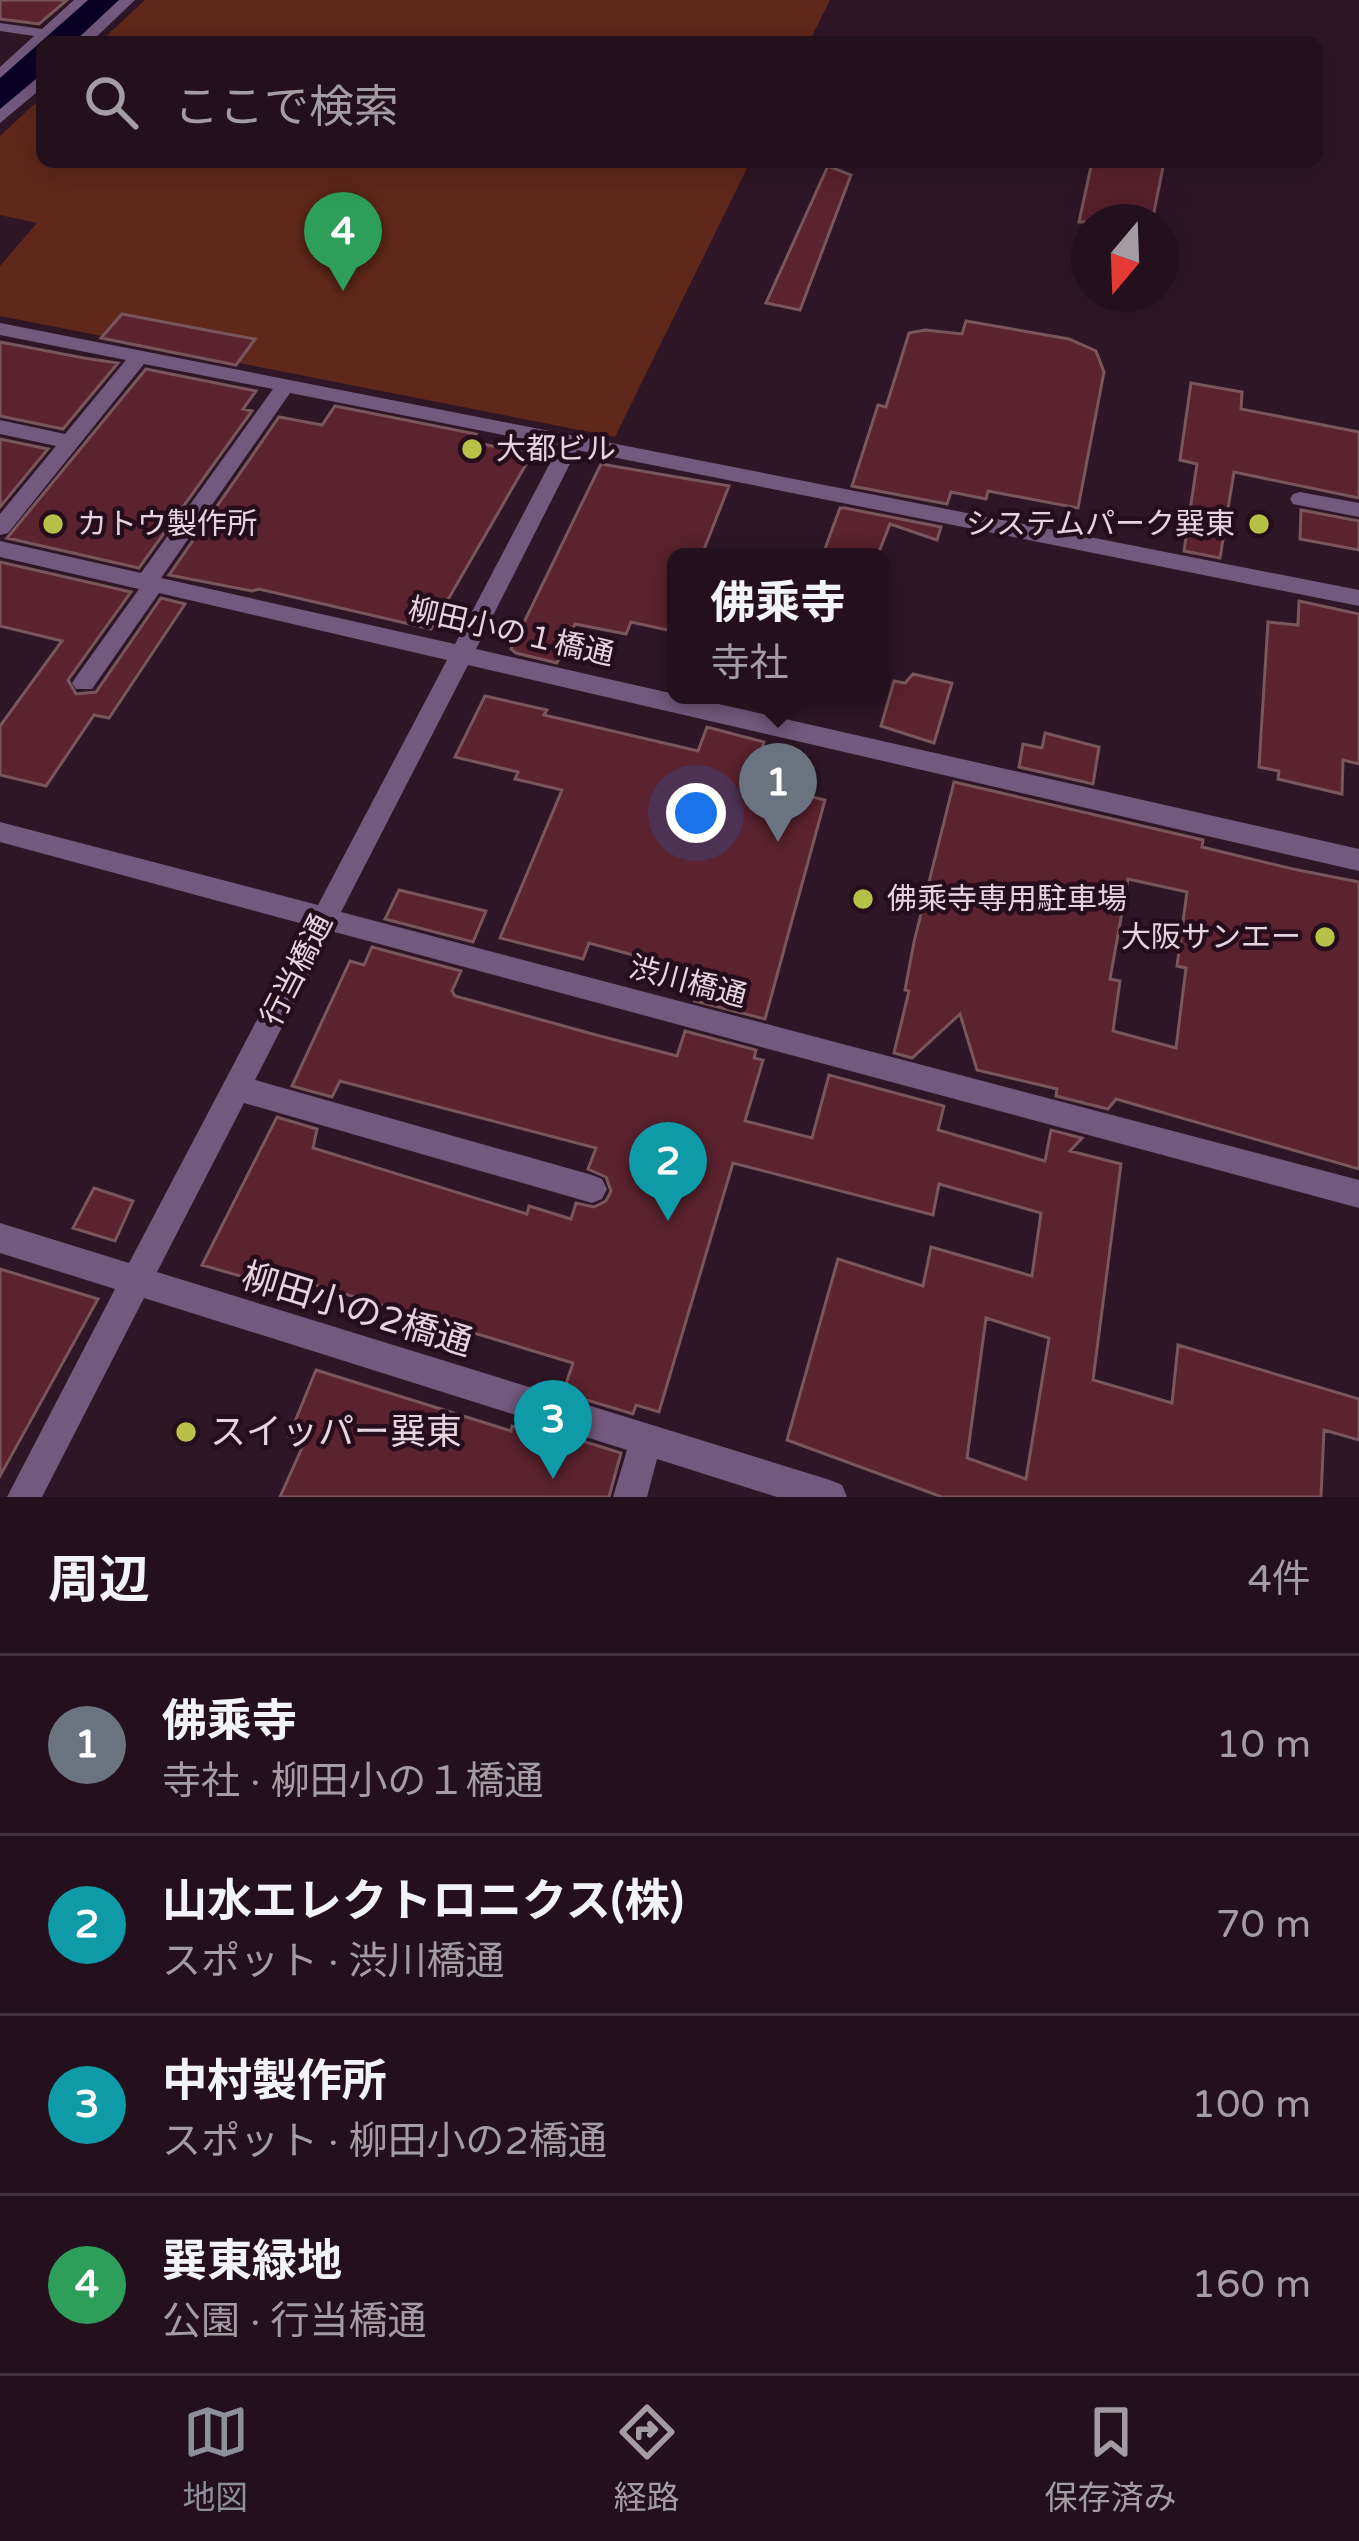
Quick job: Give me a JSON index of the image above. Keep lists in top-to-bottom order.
{
  "streets": {
    "street": [
      "柳田小の１橋通",
      "行当橋通",
      "渋川橋通",
      "柳田小の2橋通"
    ]
  },
  "crossings": [
    ["柳田小の１橋通", "行当橋通"],
    ["行当橋通", "渋川橋通"],
    ["行当橋通", "柳田小の2橋通"]
  ],
  "places": [
    "大都ビル",
    "カトウ製作所",
    "システムパーク巽東",
    "佛乘寺専用駐車場",
    "大阪サンエー",
    "スイッパー巽東"
  ],
  "north": "bottom",
  "page": {
    "search": "ここで検索",
    "pins": [
      "4",
      "1",
      "2",
      "3"
    ],
    "popup": ["佛乘寺", "寺社"],
    "heading": ["周辺", "4件"],
    "list": [
      {
        "mark": "1",
        "name": "佛乘寺",
        "note": "寺社 · 柳田小の１橋通",
        "value": "10 m"
      },
      {
        "mark": "2",
        "name": "山水エレクトロニクス(株)",
        "note": "スポット · 渋川橋通",
        "value": "70 m"
      },
      {
        "mark": "3",
        "name": "中村製作所",
        "note": "スポット · 柳田小の2橋通",
        "value": "100 m"
      },
      {
        "mark": "4",
        "name": "巽東緑地",
        "note": "公園 · 行当橋通",
        "value": "160 m"
      }
    ],
    "nav": ["地図", "経路", "保存済み"]
  }
}
